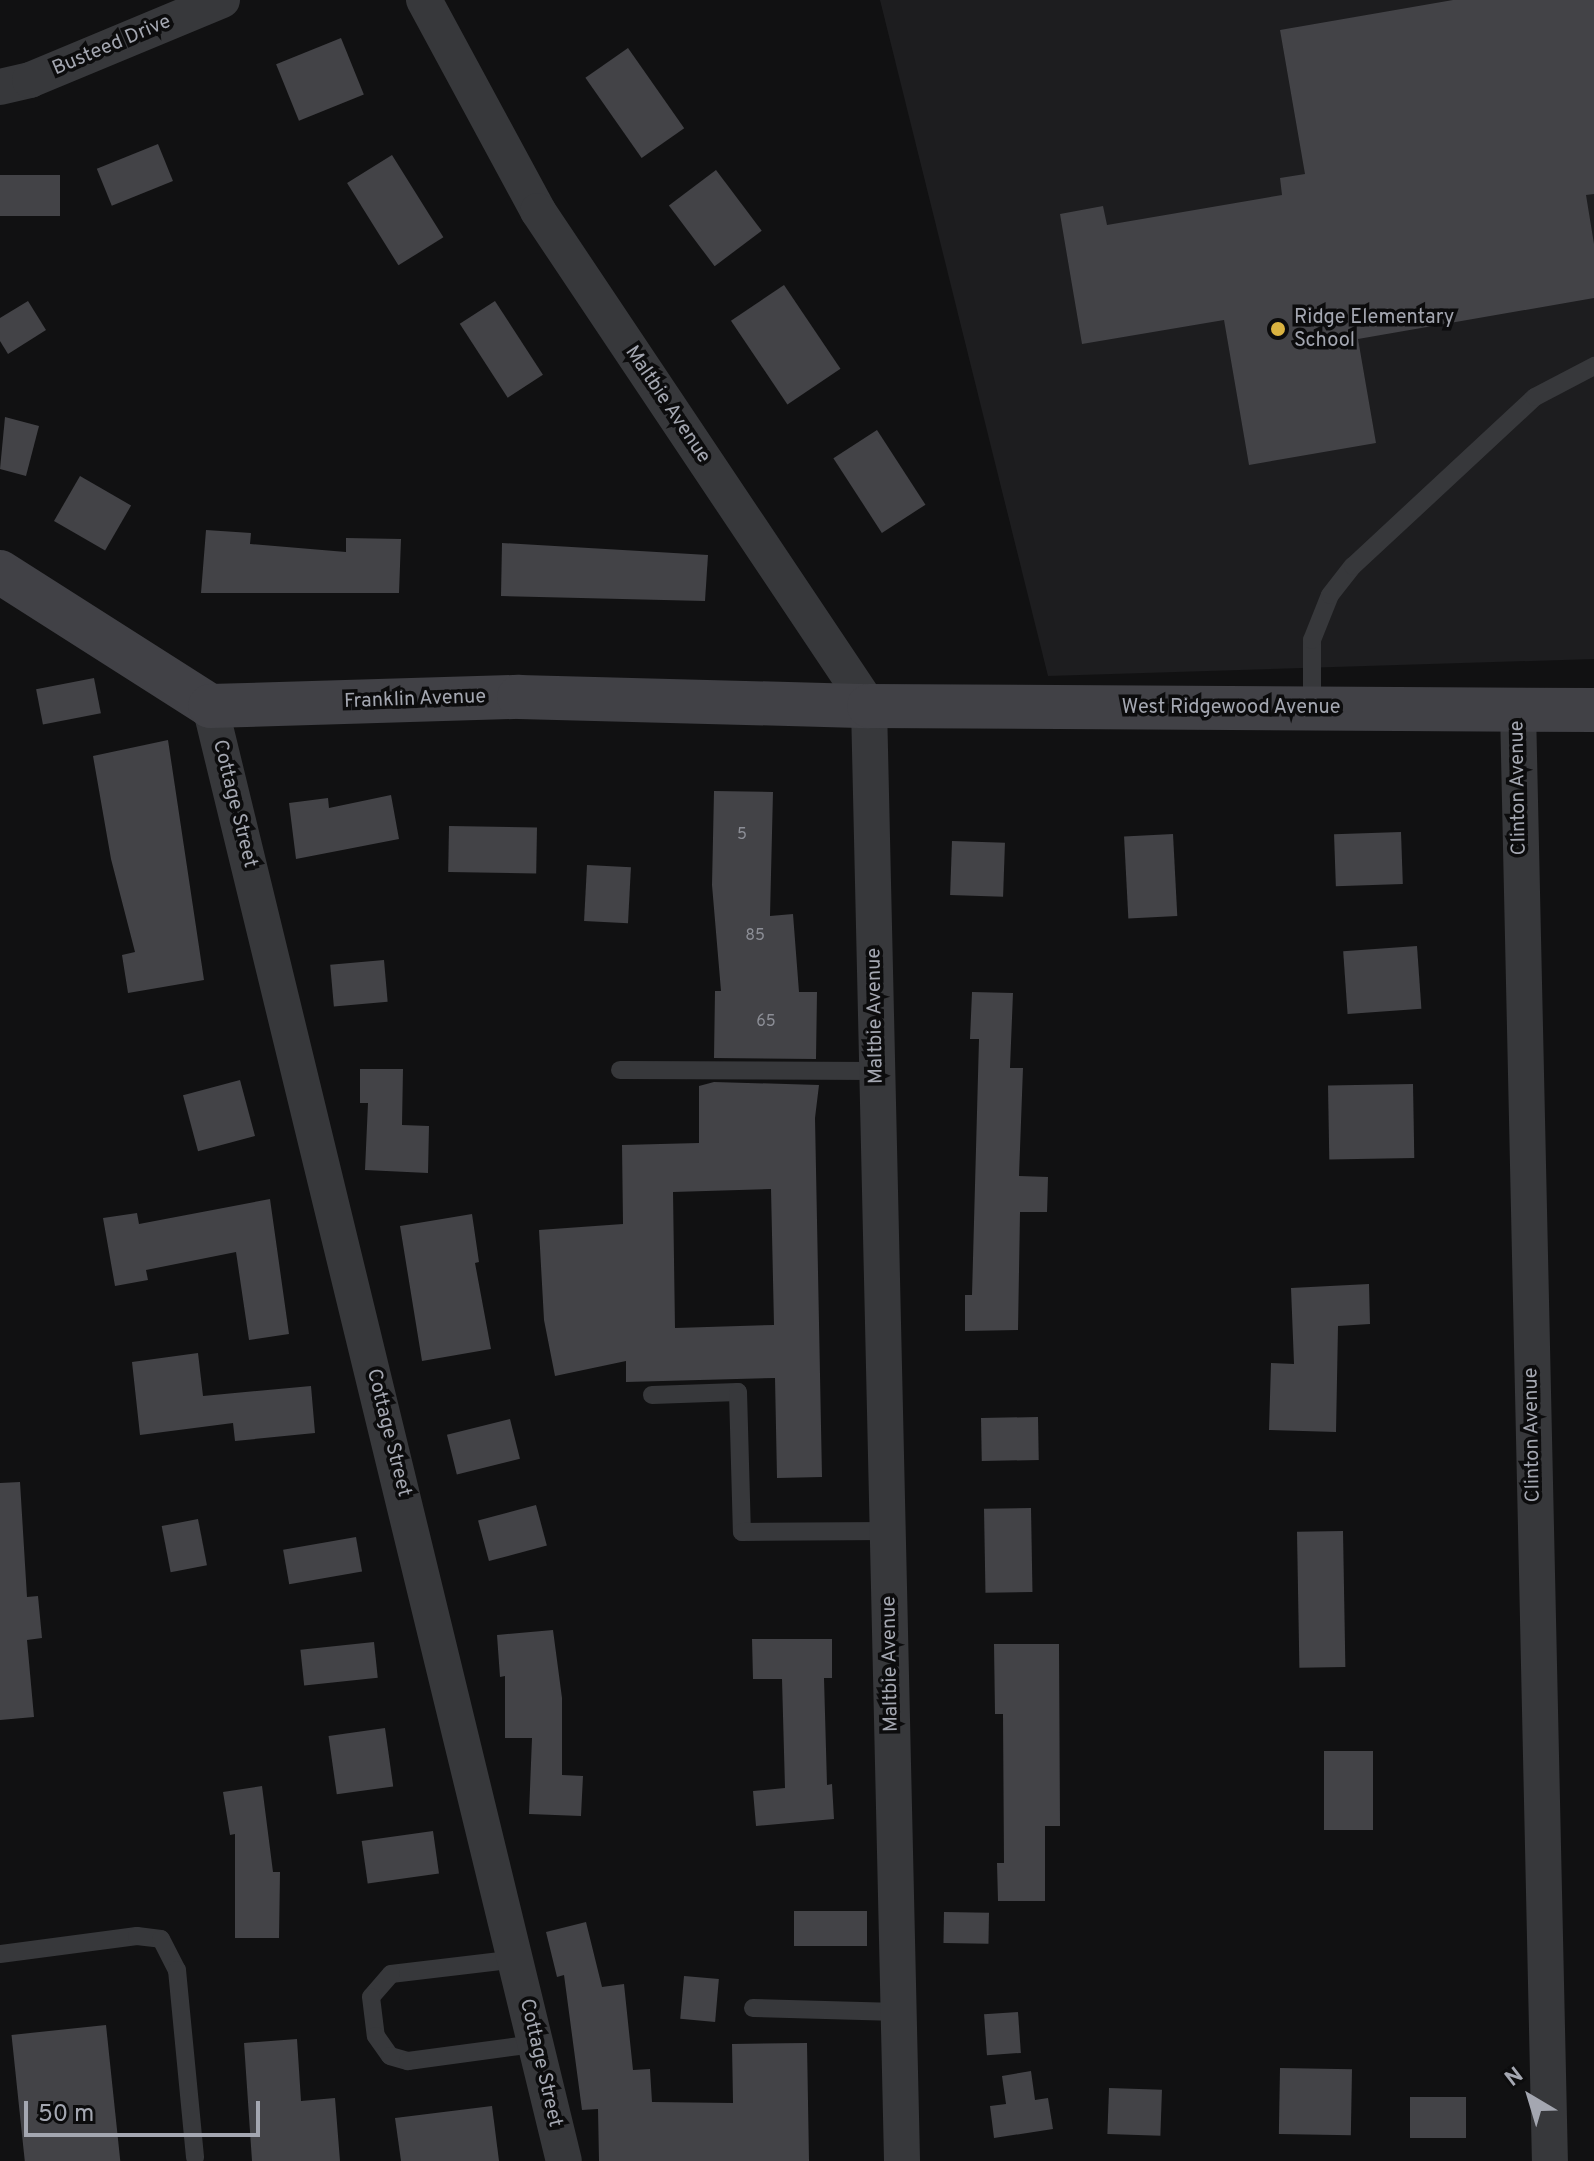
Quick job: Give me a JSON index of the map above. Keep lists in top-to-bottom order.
{
  "streets": {
    "street": [
      "Busteed Drive",
      "Maltbie Avenue",
      "Franklin Avenue",
      "West Ridgewood Avenue",
      "Clinton Avenue",
      "Cottage Street"
    ]
  },
  "crossings": [
    ["Maltbie Avenue", "Franklin Avenue"],
    ["Maltbie Avenue", "West Ridgewood Avenue"],
    ["Franklin Avenue", "West Ridgewood Avenue"],
    ["Franklin Avenue", "Cottage Street"],
    ["West Ridgewood Avenue", "Clinton Avenue"]
  ],
  "places": ["Ridge Elementary School"],
  "house_numbers": ["5", "85", "65"],
  "scale_bar": "50 m",
  "north": "top left"
}
